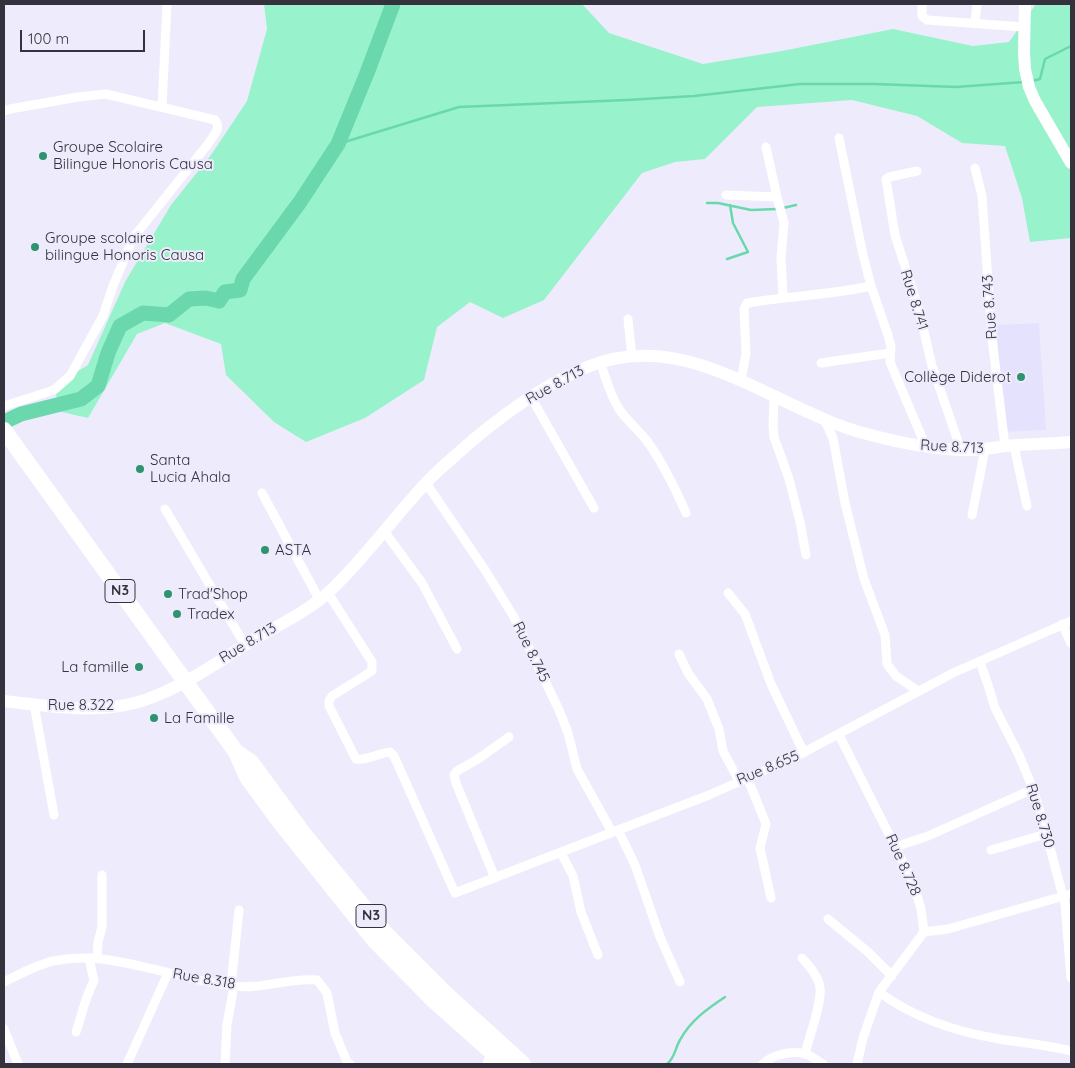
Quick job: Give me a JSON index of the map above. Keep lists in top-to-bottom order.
{
  "streets": {
    "highway": ["N3"],
    "main road": ["Rue 8.713", "Rue 8.322"],
    "street": [
      "Rue 8.741",
      "Rue 8.743",
      "Rue 8.745",
      "Rue 8.655",
      "Rue 8.730",
      "Rue 8.728",
      "Rue 8.318"
    ]
  },
  "crossings": [
    ["Rue 8.741", "Rue 8.713"],
    ["Rue 8.743", "Rue 8.713"],
    ["Rue 8.713", "N3"],
    ["Rue 8.713", "Rue 8.745"],
    ["Rue 8.713", "Rue 8.322"],
    ["Rue 8.713", "Rue 8.655"],
    ["N3", "Rue 8.322"],
    ["Rue 8.745", "Rue 8.655"],
    ["Rue 8.655", "Rue 8.730"],
    ["Rue 8.655", "Rue 8.728"]
  ],
  "places": [
    "Groupe Scolaire Bilingue Honoris Causa",
    "Groupe scolaire bilingue Honoris Causa",
    "Collège Diderot",
    "Santa Lucia Ahala",
    "ASTA",
    "Trad'Shop",
    "Tradex",
    "La famille",
    "La Famille"
  ],
  "scale_bar": "100 m"
}
